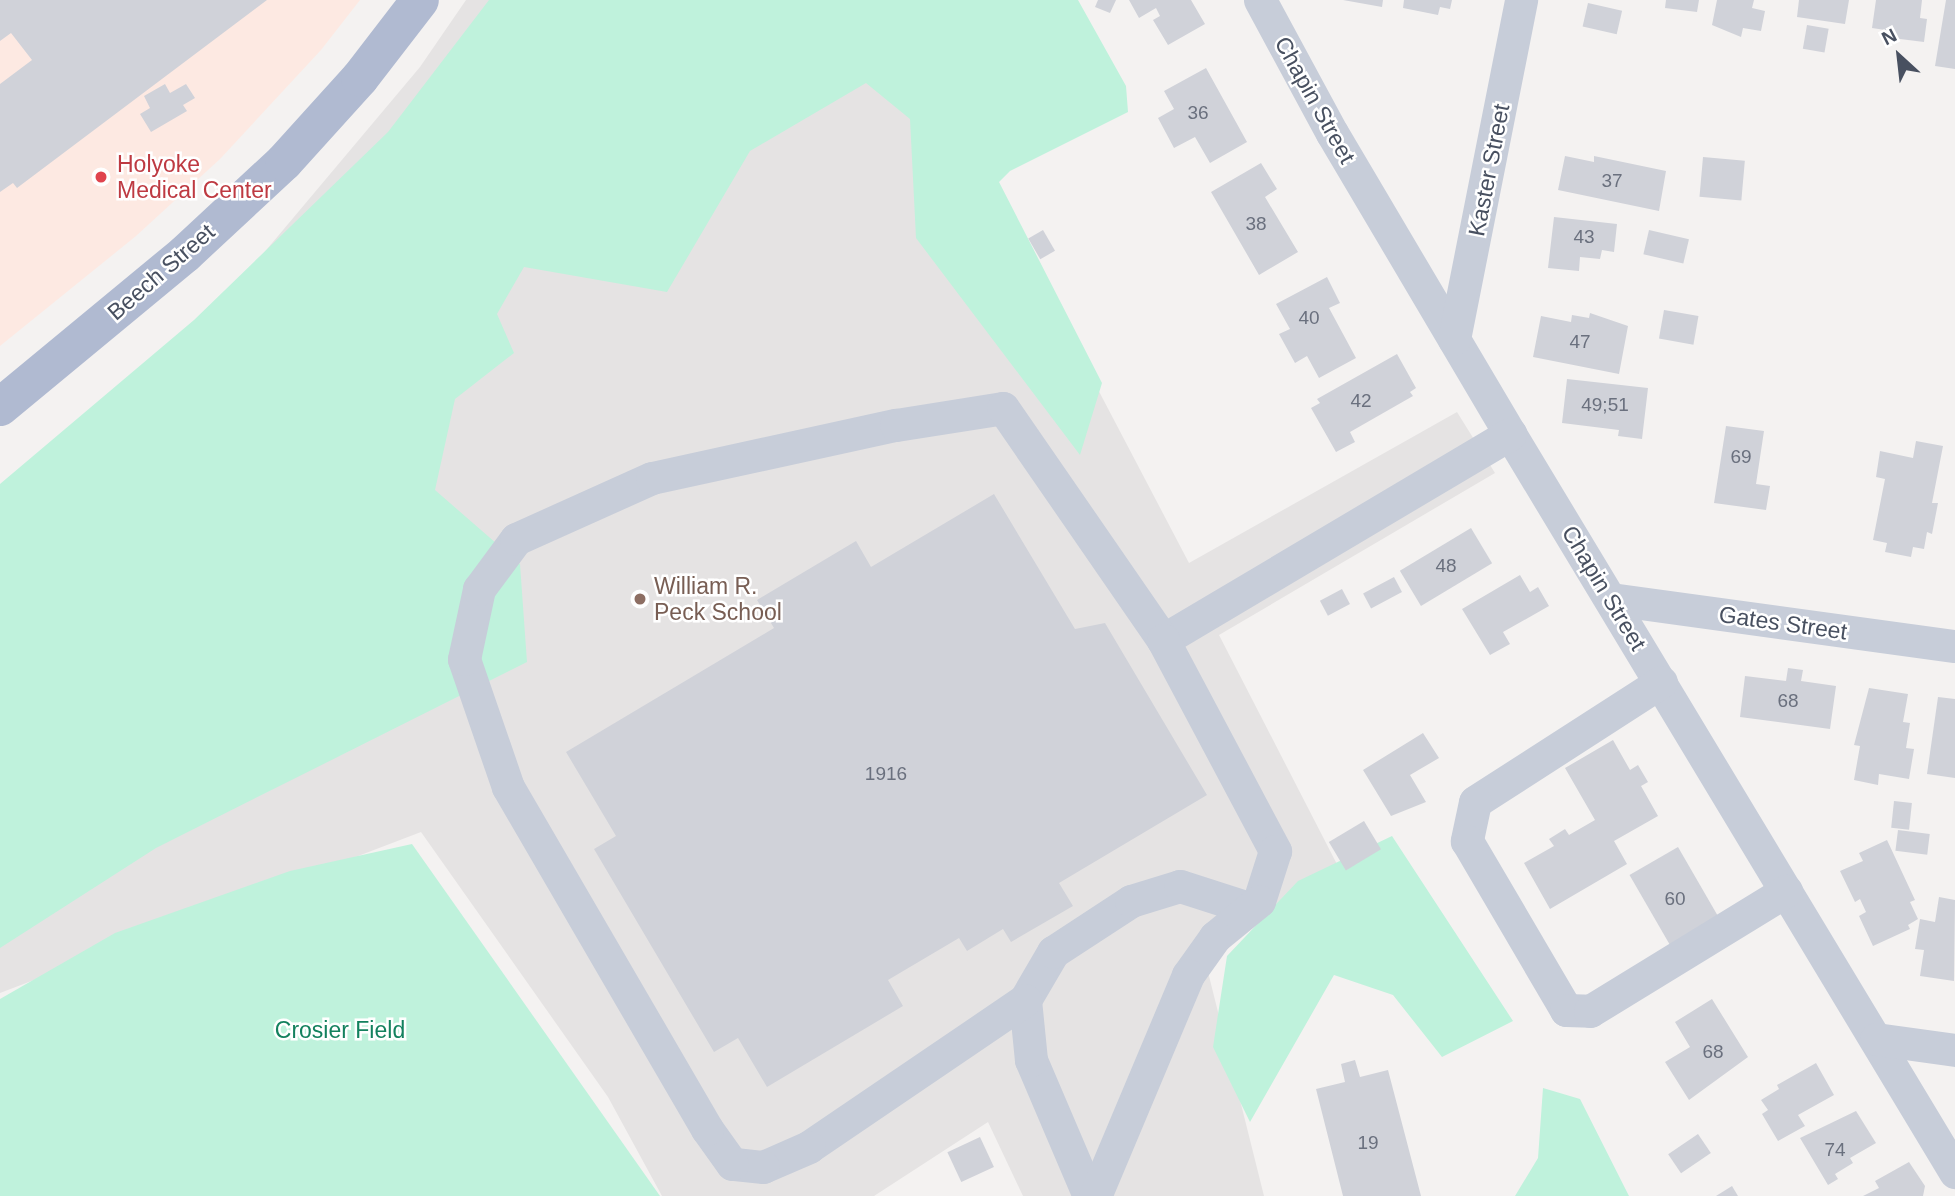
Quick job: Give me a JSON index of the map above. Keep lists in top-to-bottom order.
{
  "streets": {
    "main road": ["Beech Street"],
    "street": ["Chapin Street", "Kaster Street", "Gates Street"]
  },
  "crossings": [
    ["Chapin Street", "Kaster Street"],
    ["Chapin Street", "Gates Street"]
  ],
  "parks": ["Crosier Field"],
  "places": ["Holyoke Medical Center", "William R. Peck School"],
  "house_numbers": [
    "36",
    "37",
    "38",
    "43",
    "40",
    "47",
    "42",
    "49;51",
    "69",
    "48",
    "68",
    "1916",
    "60",
    "68",
    "19",
    "74"
  ],
  "north": "top left"
}
